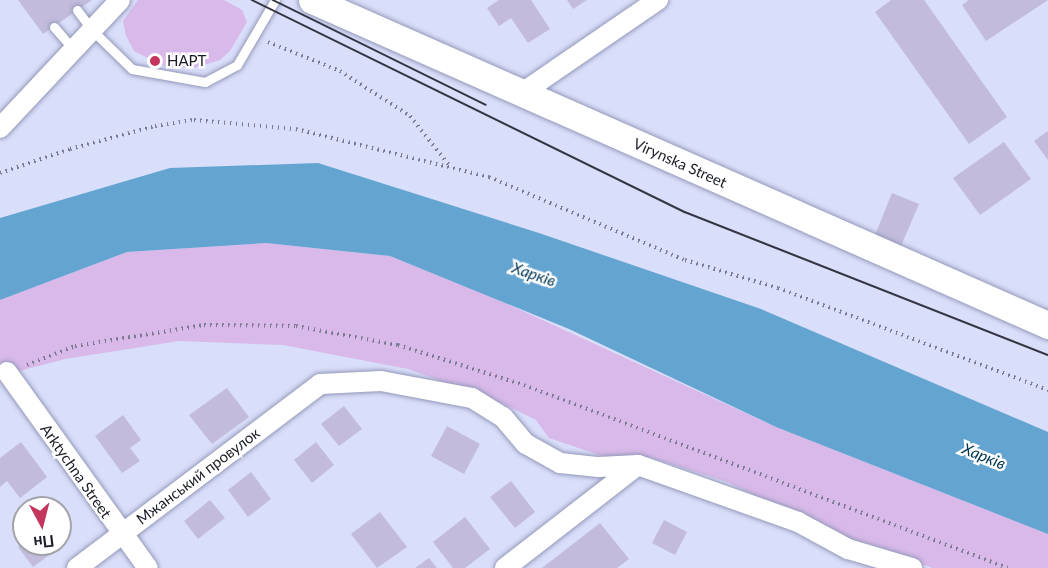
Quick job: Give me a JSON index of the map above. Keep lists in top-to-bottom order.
{
  "streets": {
    "main road": ["Virynska Street"],
    "street": ["Arktychna Street", "Мжанський провулок"]
  },
  "crossings": [
    ["Arktychna Street", "Мжанський провулок"]
  ],
  "water": ["Харків"],
  "places": ["НАРТ"],
  "north": "bottom"
}
